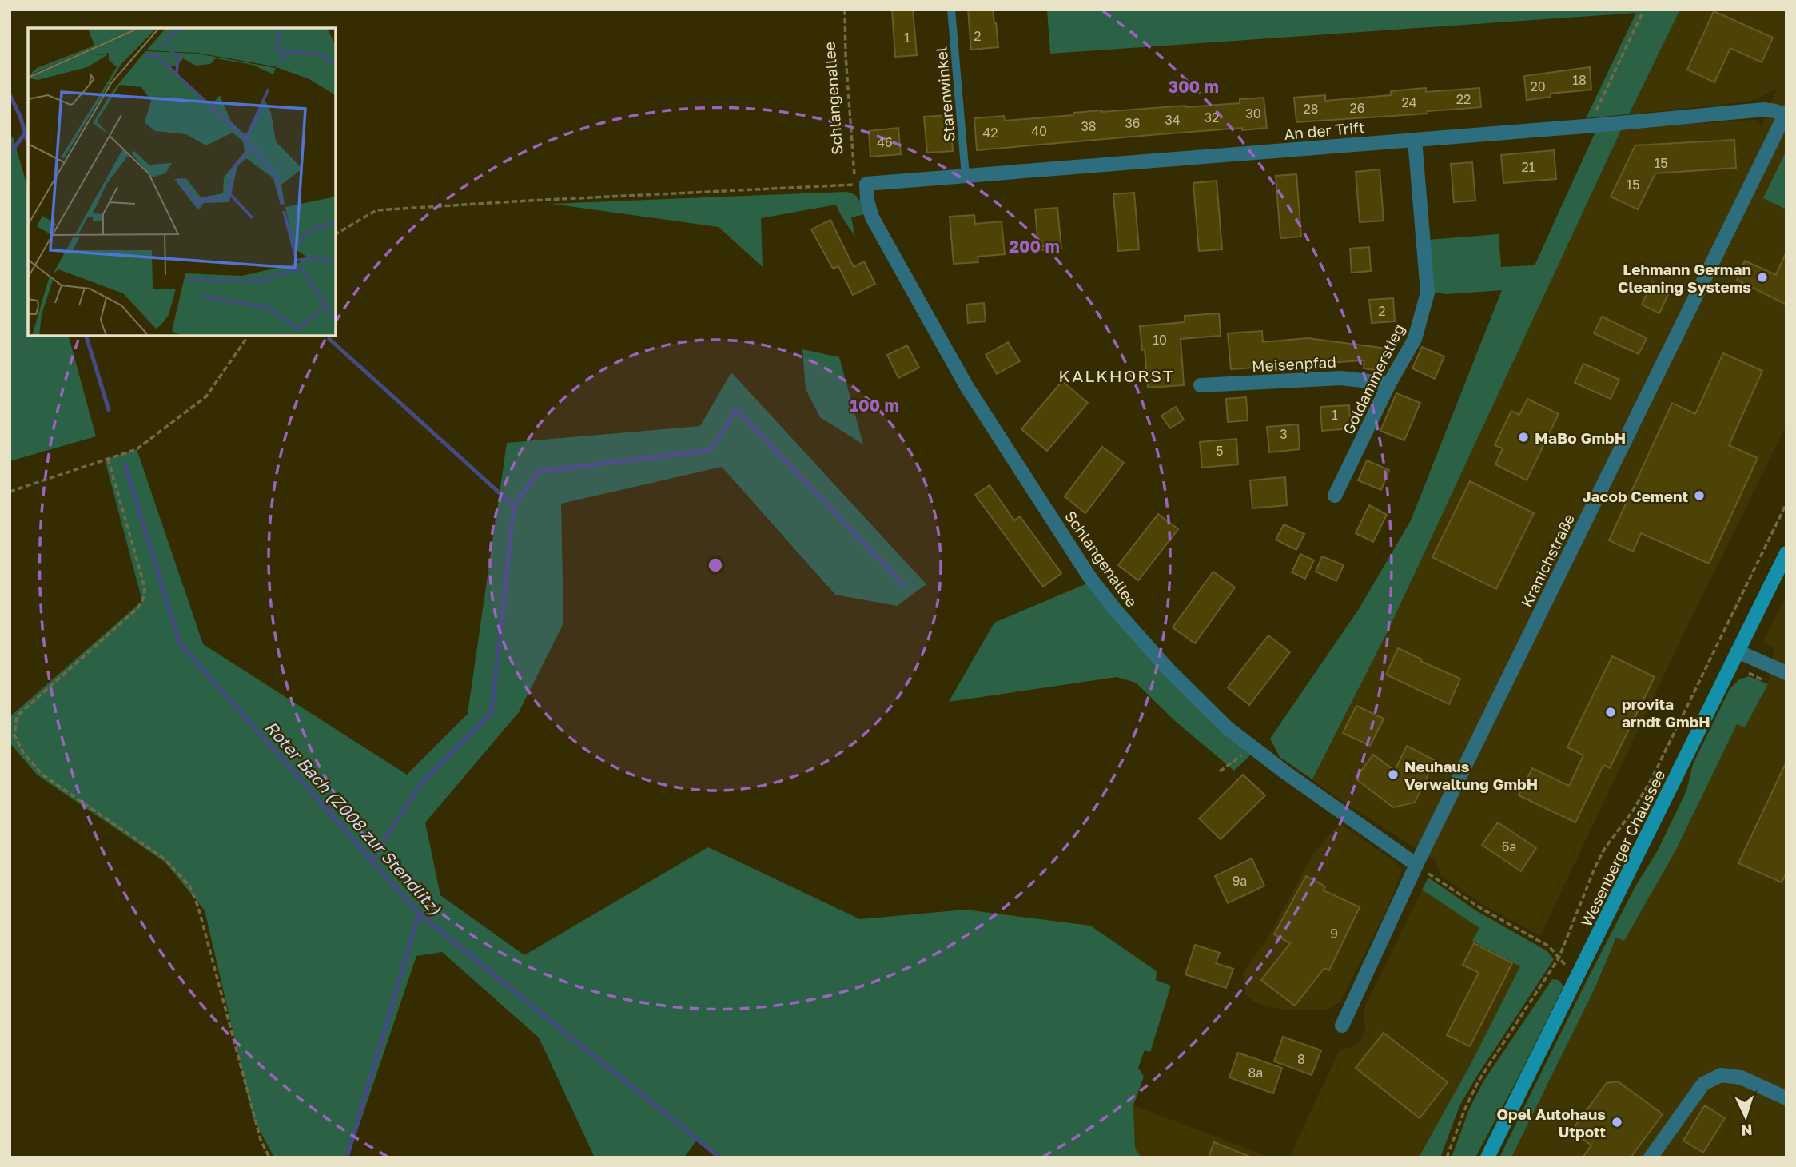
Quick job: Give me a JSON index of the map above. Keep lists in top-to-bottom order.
{
  "streets": {
    "main road": ["Wesenberger Chaussee"],
    "street": [
      "Schlangenallee",
      "An der Trift",
      "Meisenpfad",
      "Goldammerstieg",
      "Kranichstraße"
    ],
    "lane": ["Starenwinkel"]
  },
  "crossings": [
    ["Starenwinkel", "An der Trift"],
    ["Schlangenallee", "An der Trift"],
    ["Schlangenallee", "Kranichstraße"],
    ["An der Trift", "Goldammerstieg"],
    ["An der Trift", "Kranichstraße"],
    ["Meisenpfad", "Goldammerstieg"]
  ],
  "districts": ["KALKHORST"],
  "water": ["Roter Bach (Z008 zur Stendlitz)"],
  "places": [
    "Lehmann German Cleaning Systems",
    "MaBo GmbH",
    "Jacob Cement",
    "provita arndt GmbH",
    "Neuhaus Verwaltung GmbH",
    "Opel Autohaus Utpott"
  ],
  "house_numbers": [
    "2",
    "1",
    "18",
    "20",
    "22",
    "24",
    "26",
    "28",
    "30",
    "32",
    "34",
    "36",
    "38",
    "40",
    "42",
    "46",
    "15",
    "21",
    "15",
    "2",
    "10",
    "1",
    "3",
    "5",
    "6a",
    "9a",
    "9",
    "8",
    "8a"
  ],
  "north": "bottom",
  "rings": ["300 m", "200 m", "100 m"]
}
